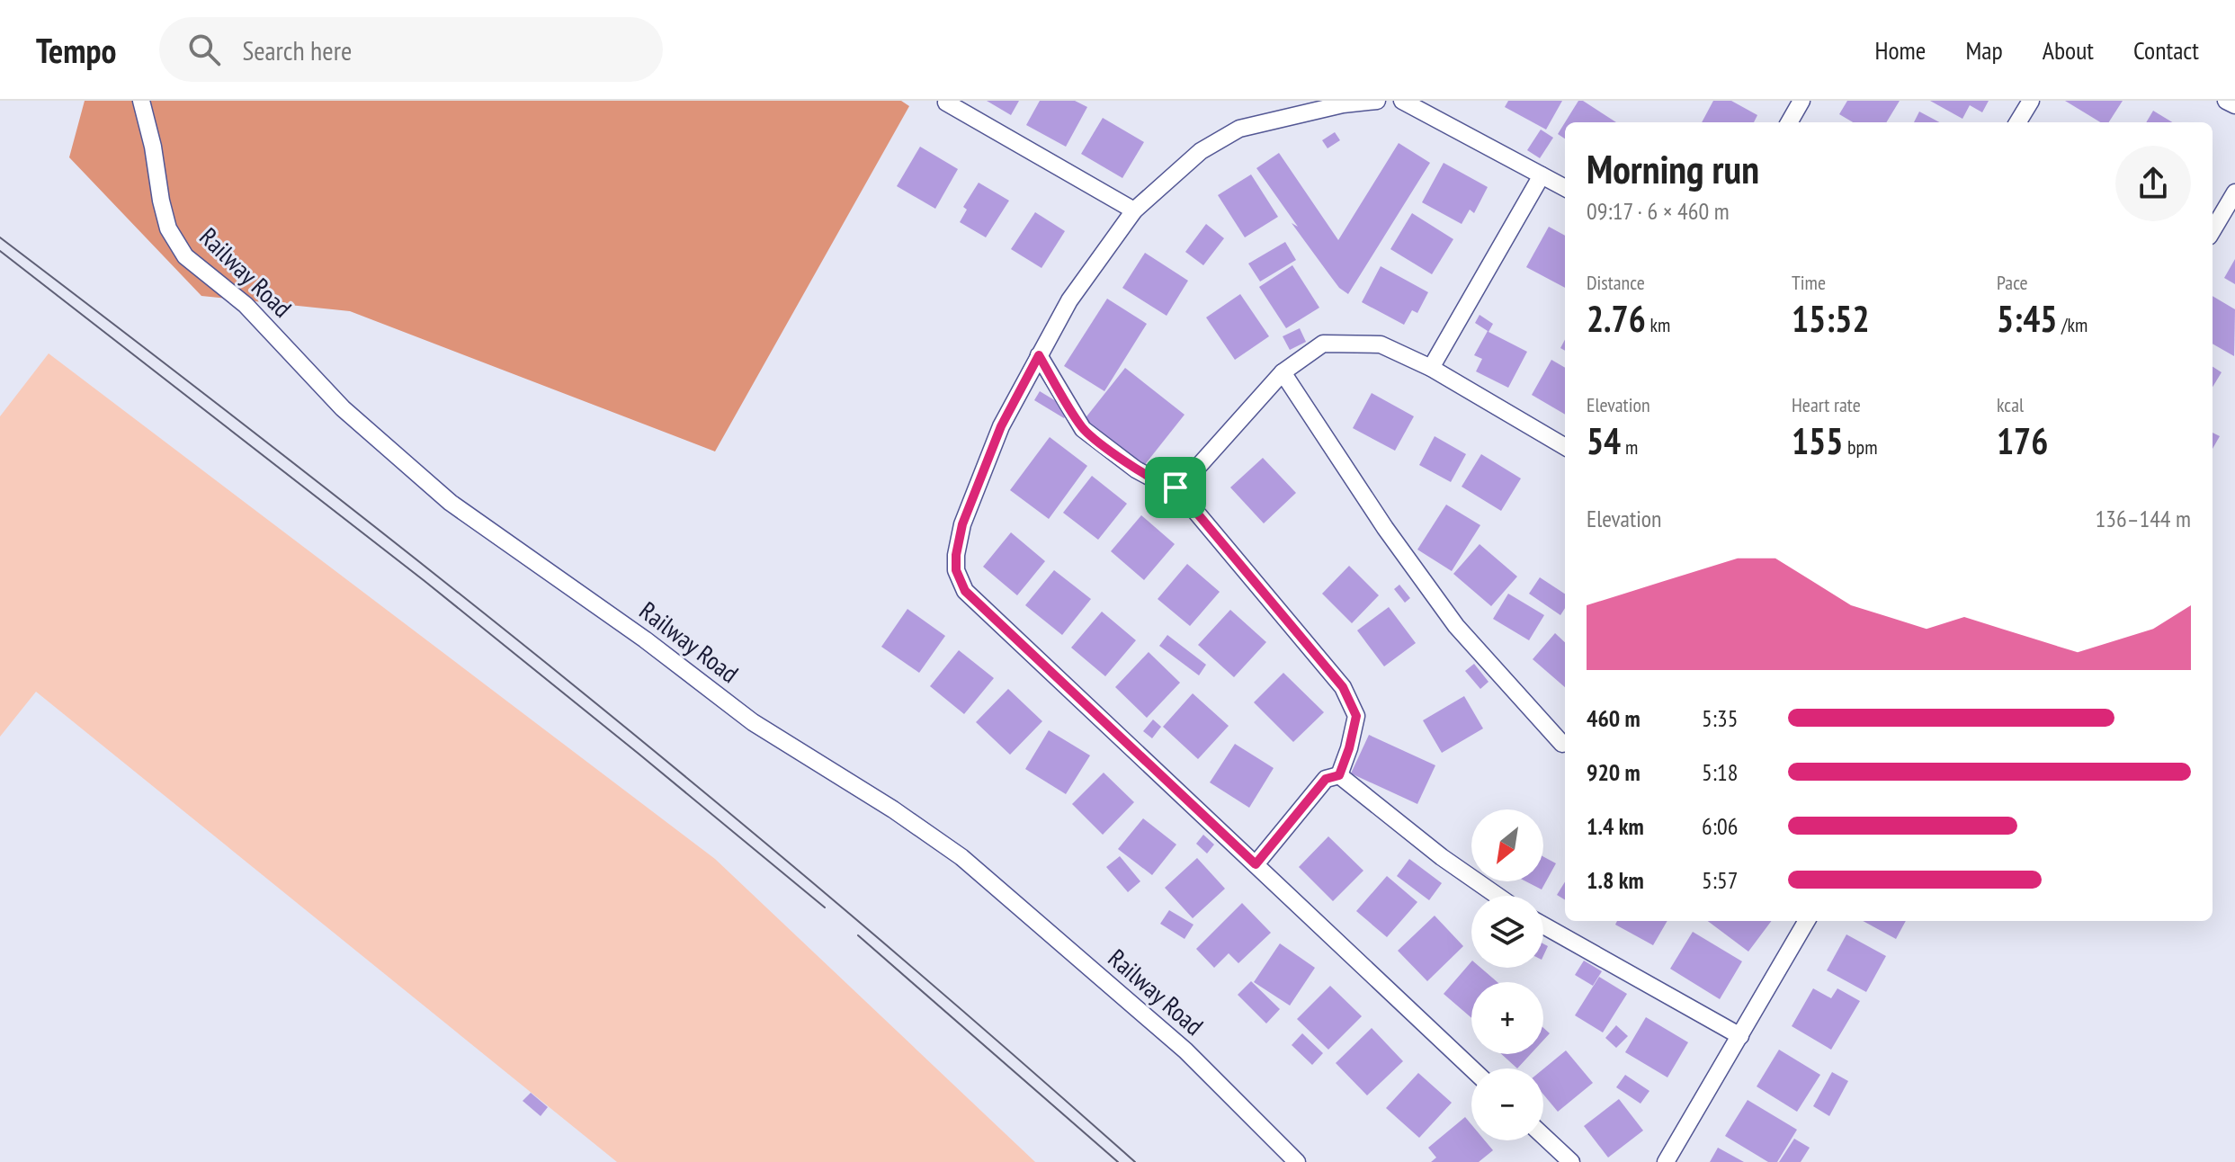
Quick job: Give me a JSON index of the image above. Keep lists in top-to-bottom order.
{
  "streets": {
    "street": ["Railway Road"]
  },
  "north": "bottom left",
  "page": {
    "header": "Tempo",
    "search": "Search here",
    "nav": [
      "Home",
      "Map",
      "About",
      "Contact"
    ],
    "heading": ["Morning run", "09:17 · 6 × 460 m"],
    "stats": [
      ["Distance", "2.76 km"],
      ["Time", "15:52"],
      ["Pace", "5:45 /km"],
      ["Elevation", "54 m"],
      ["Heart rate", "155 bpm"],
      ["kcal", "176"]
    ],
    "chart": ["Elevation", "136–144 m"],
    "list": [
      {
        "name": "460 m",
        "note": "5:35"
      },
      {
        "name": "920 m",
        "note": "5:18"
      },
      {
        "name": "1.4 km",
        "note": "6:06"
      },
      {
        "name": "1.8 km",
        "note": "5:57"
      }
    ],
    "map_buttons": ["+", "−"]
  }
}
